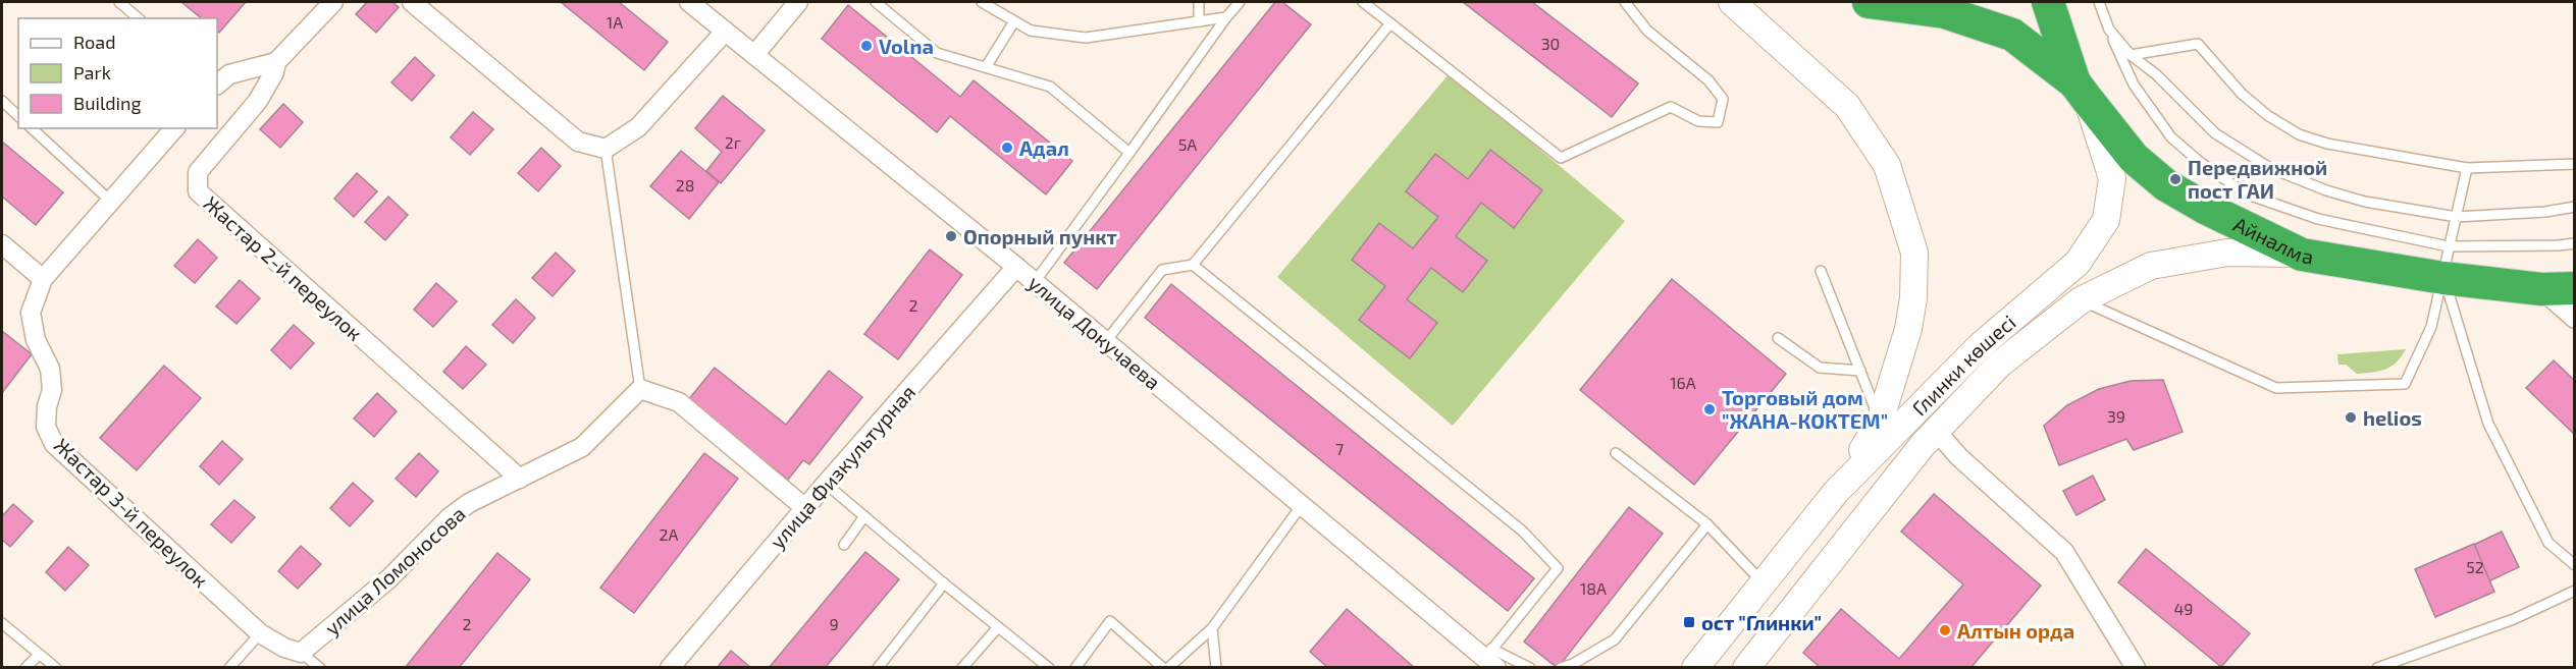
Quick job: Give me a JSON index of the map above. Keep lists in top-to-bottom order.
{
  "streets": {
    "highway": ["Айналма"],
    "main road": ["Глинки көшесі"],
    "street": [
      "Жастар 2-й переулок",
      "улица Докучаева",
      "улица Физкультурная",
      "Жастар 3-й переулок",
      "улица Ломоносова"
    ]
  },
  "crossings": [
    ["Айналма", "Глинки көшесі"],
    ["Жастар 2-й переулок", "улица Ломоносова"],
    ["улица Докучаева", "улица Физкультурная"],
    ["Жастар 3-й переулок", "улица Ломоносова"]
  ],
  "places": {
    "other": [
      "Volna",
      "Адал",
      "Передвижной пост ГАИ",
      "Опорный пункт",
      "Торговый дом \"ЖАНА-КОКТЕМ\"",
      "helios",
      "Алтын орда"
    ],
    "transit": ["ост \"Глинки\""]
  },
  "house_numbers": [
    "1А",
    "30",
    "2г",
    "5А",
    "28",
    "2",
    "16А",
    "39",
    "7",
    "2А",
    "52",
    "18А",
    "49",
    "2",
    "9"
  ],
  "legend": ["Road", "Park", "Building"]
}
